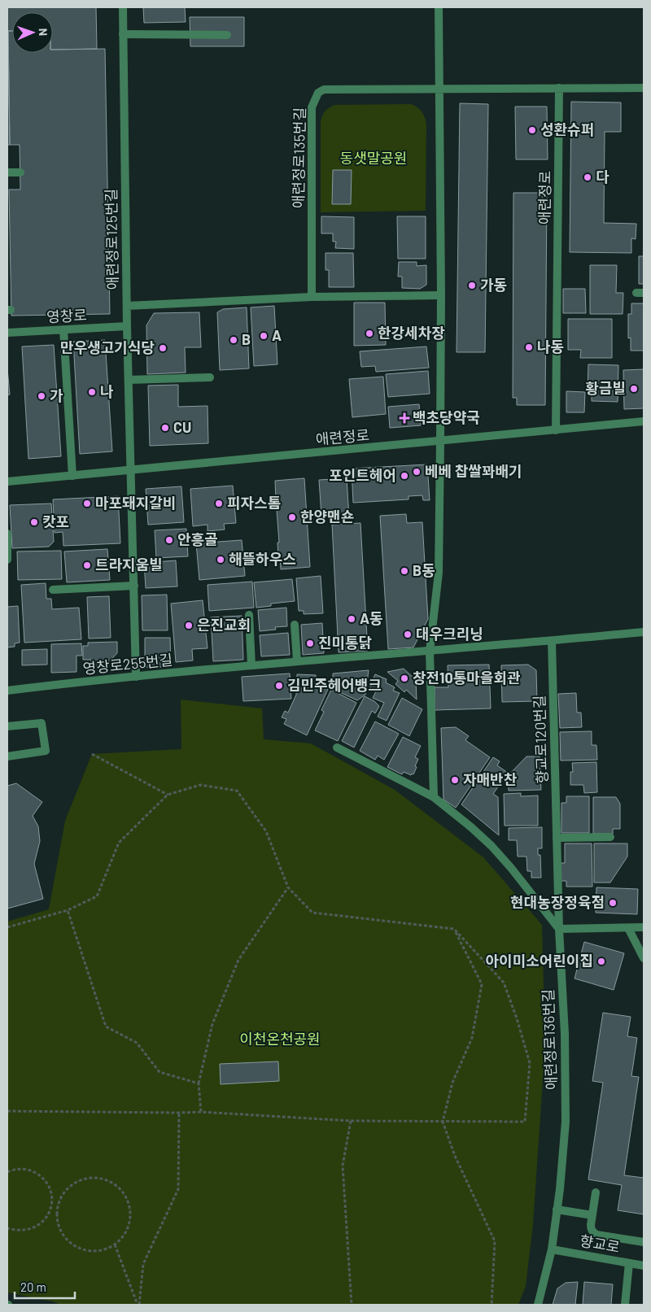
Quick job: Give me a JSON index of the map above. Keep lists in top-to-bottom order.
{
  "streets": {
    "street": [
      "애련정로135번길",
      "애련정로",
      "애련정로125번길",
      "영창로",
      "영창로255번길",
      "향교로120번길",
      "애련정로136번길",
      "향교로"
    ]
  },
  "crossings": [
    ["애련정로135번길", "애련정로"],
    ["애련정로", "애련정로125번길"],
    ["애련정로125번길", "영창로"],
    ["향교로120번길", "애련정로136번길"],
    ["애련정로136번길", "향교로"]
  ],
  "parks": ["동샛말공원", "이천온천공원"],
  "places": {
    "other": [
      "성환슈퍼",
      "다",
      "가동",
      "한강세차장",
      "A",
      "B",
      "나동",
      "만우생고기식당",
      "황금빌",
      "나",
      "가",
      "CU",
      "베베 찹쌀꽈배기",
      "포인트헤어",
      "마포돼지갈비",
      "피자스톰",
      "한양맨숀",
      "캇포",
      "안흥골",
      "해뜰하우스",
      "트라지움빌",
      "B동",
      "A동",
      "은진교회",
      "대우크리닝",
      "진미통닭",
      "창전10통마을회관",
      "김민주헤어뱅크",
      "자매반찬",
      "현대농장정육점",
      "아이미소어린이집"
    ],
    "health": ["백초당약국"]
  },
  "scale_bar": "20 m",
  "north": "right"
}
